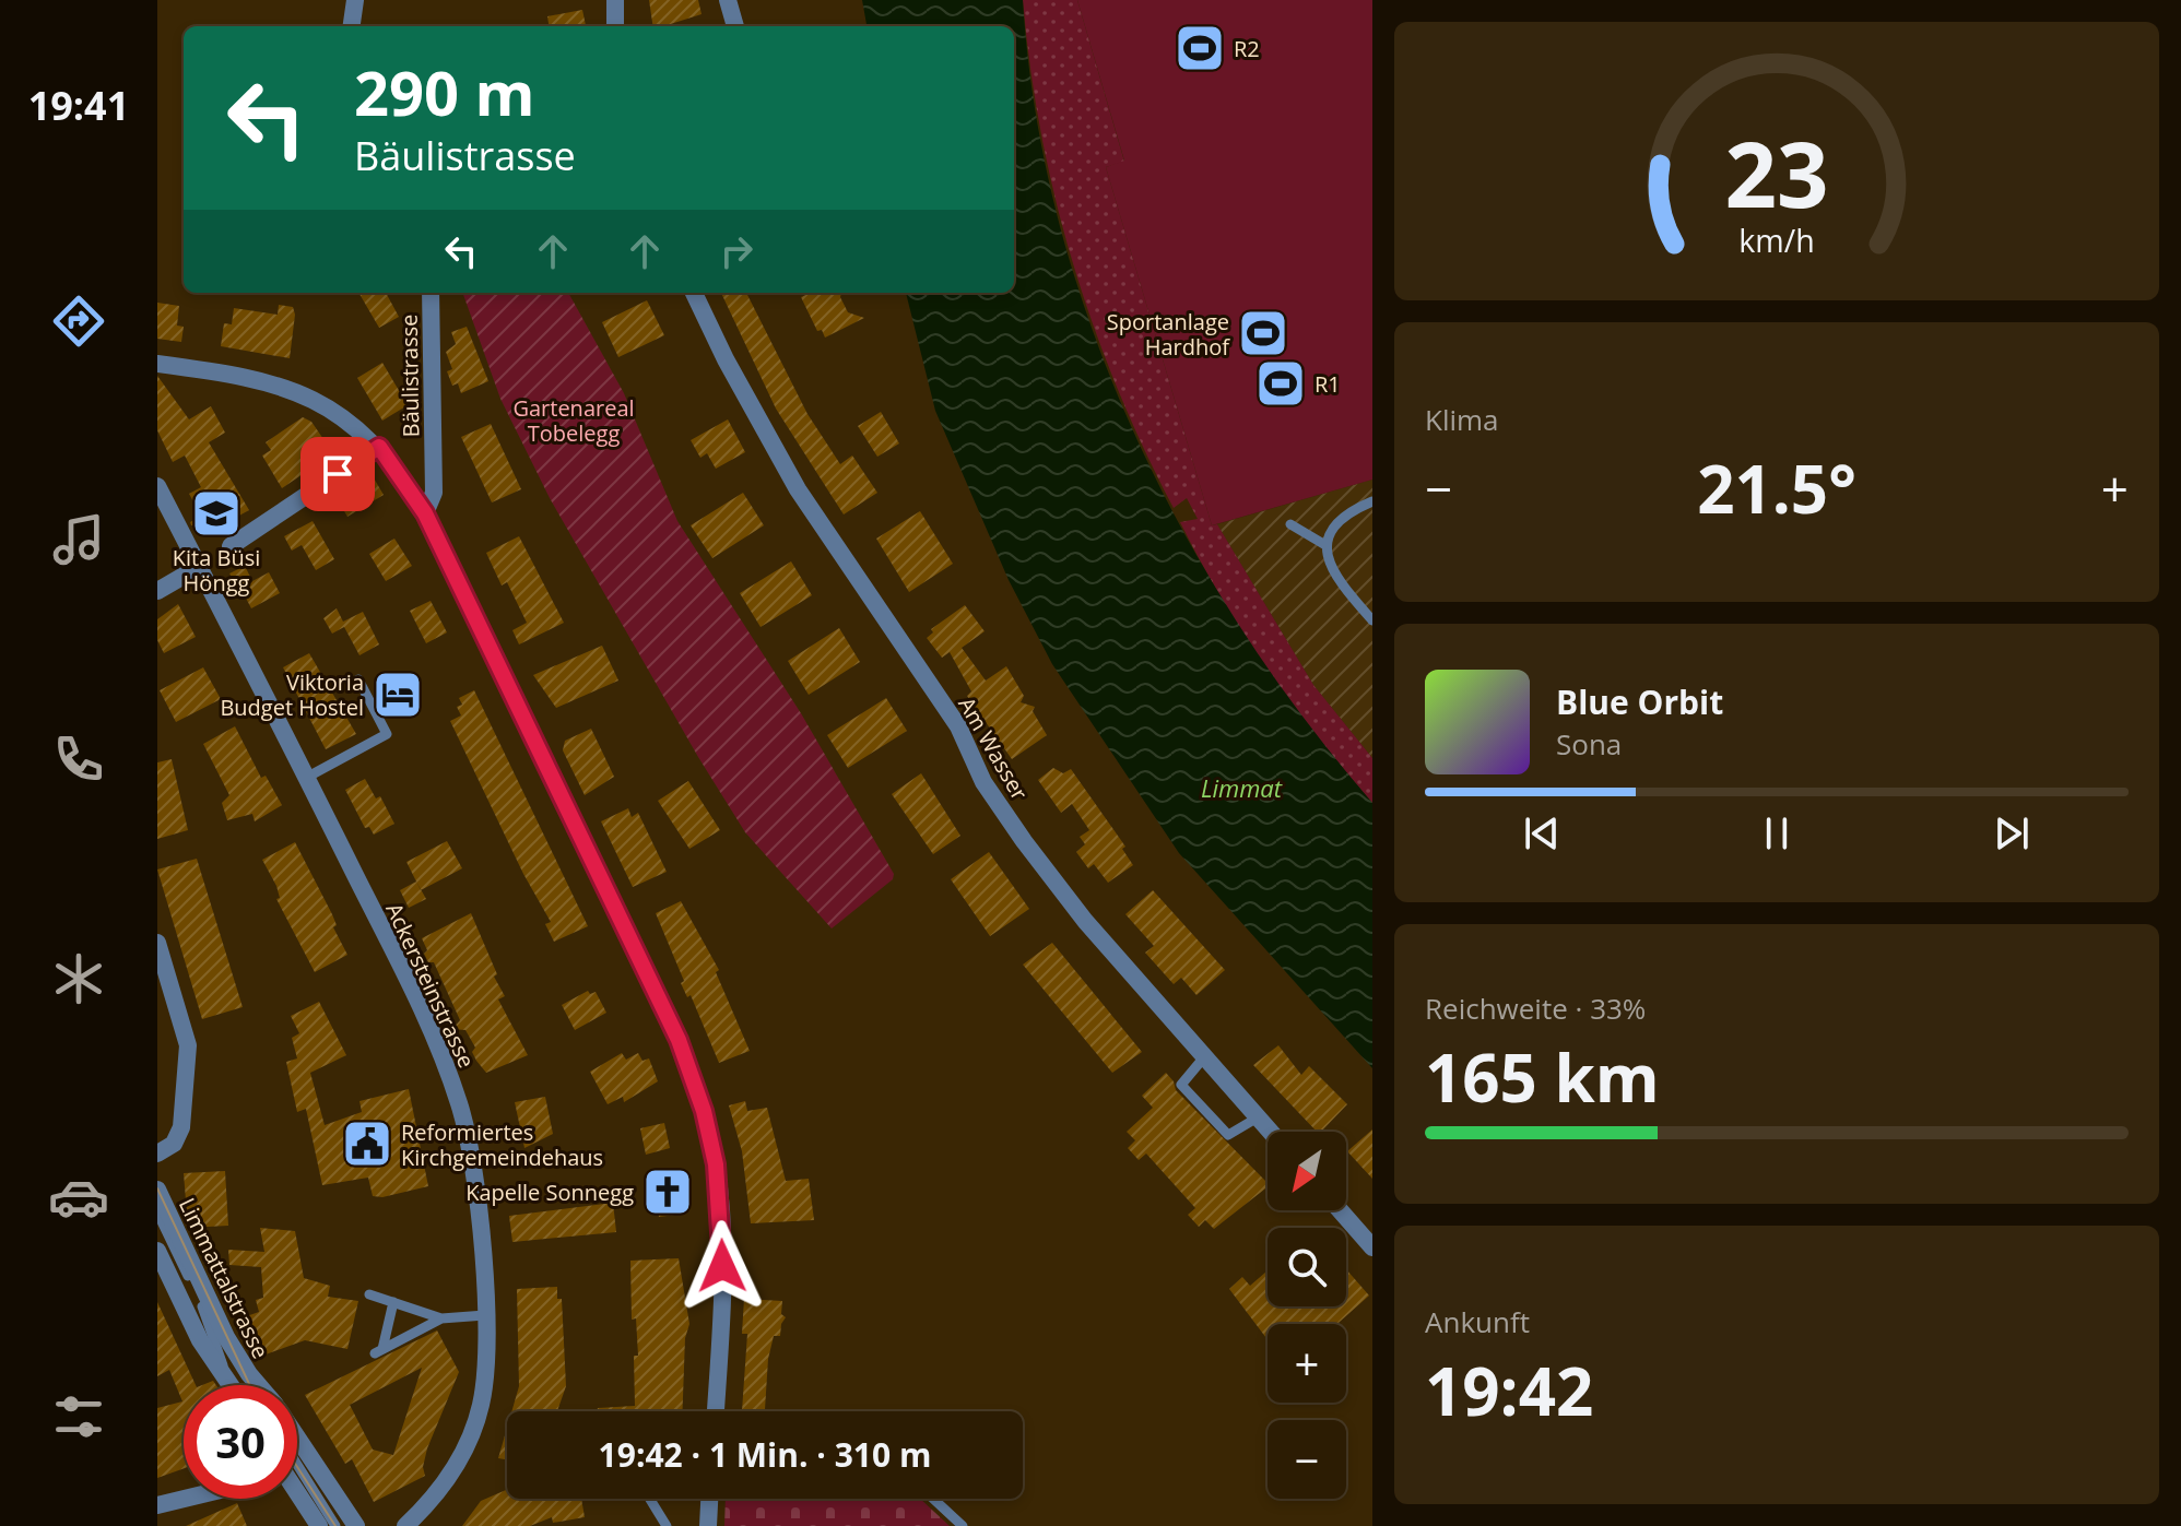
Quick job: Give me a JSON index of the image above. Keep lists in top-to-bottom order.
{
  "streets": {
    "street": [
      "Bäulistrasse",
      "Am Wasser",
      "Ackersteinstrasse",
      "Limmattalstrasse"
    ]
  },
  "water": ["Limmat"],
  "parks": ["Gartenareal Tobelegg"],
  "places": {
    "sports": ["R2", "Sportanlage Hardhof", "R1"],
    "school or university": ["Kita Büsi Höngg"],
    "hotel": ["Viktoria Budget Hostel"],
    "public building": ["Reformiertes Kirchgemeindehaus"],
    "church": ["Kapelle Sonnegg"]
  },
  "north": "bottom left",
  "page": {
    "tabs": "19:41",
    "turn": ["290 m", "Bäulistrasse"],
    "tile": [
      "Klima",
      ["Reichweite · 33%", "165 km"],
      ["Ankunft", "19:42"]
    ],
    "heat": ["−", "21.5°", "+"],
    "song": ["Blue Orbit", "Sona"],
    "map_buttons": ["+", "−"],
    "limit": "30",
    "trip": "19:42 · 1 Min. · 310 m",
    "gauge": ["23", "km/h"]
  }
}
